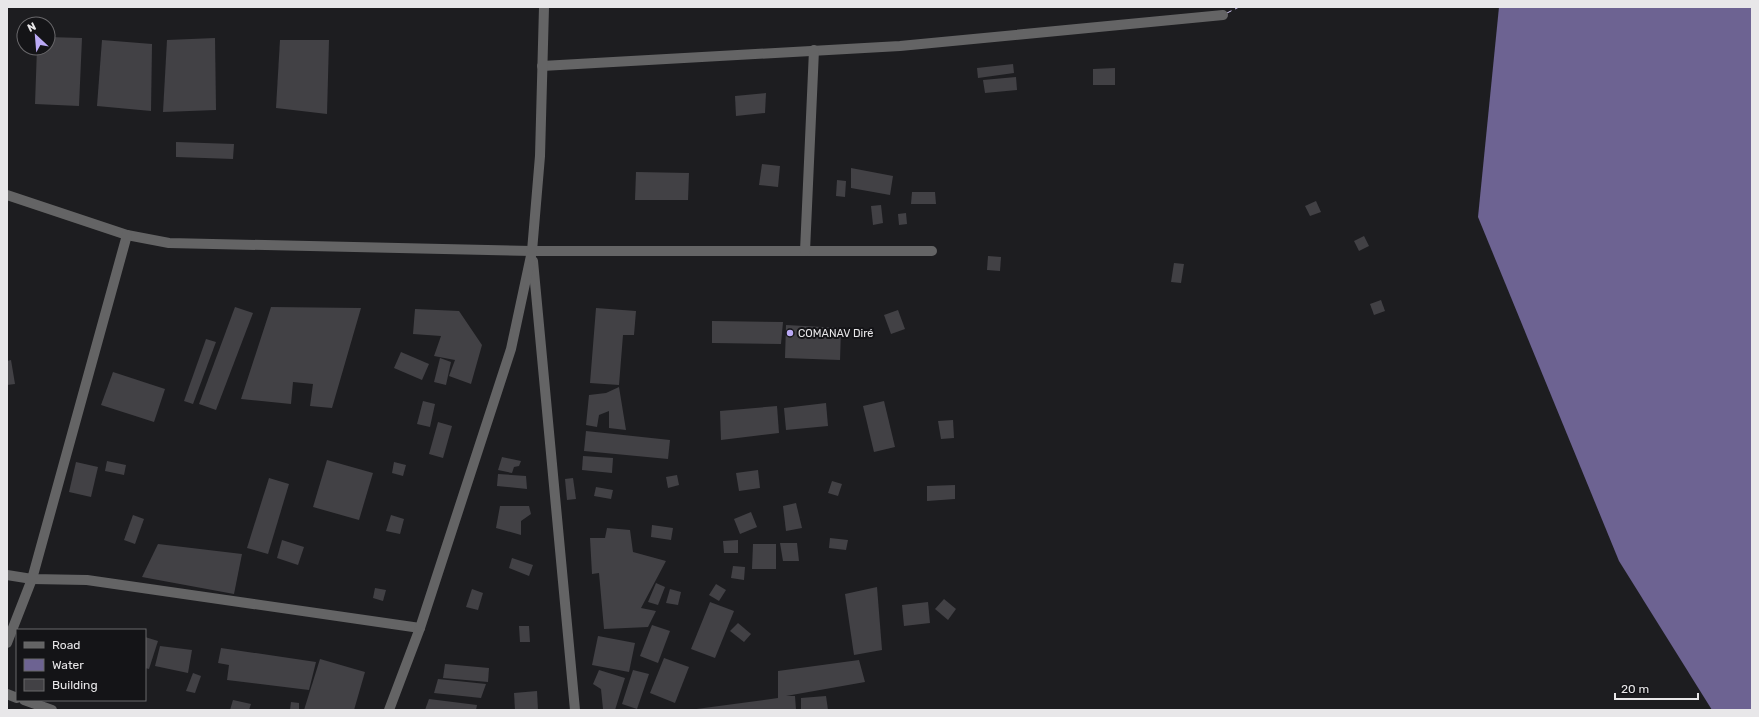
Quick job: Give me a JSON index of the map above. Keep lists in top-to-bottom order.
{
  "places": ["COMANAV Diré"],
  "legend": ["Road", "Water", "Building"],
  "scale_bar": "20 m",
  "north": "top left"
}
